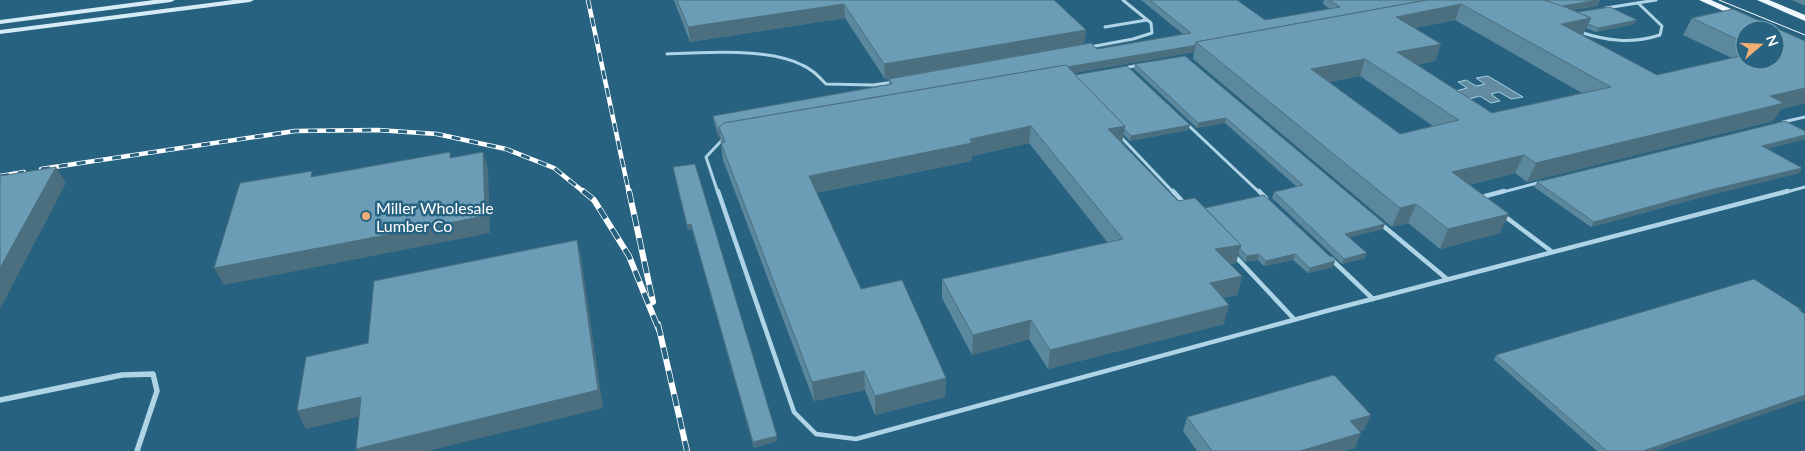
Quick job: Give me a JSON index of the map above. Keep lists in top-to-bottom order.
{
  "places": ["Miller Wholesale Lumber Co"],
  "north": "right"
}
